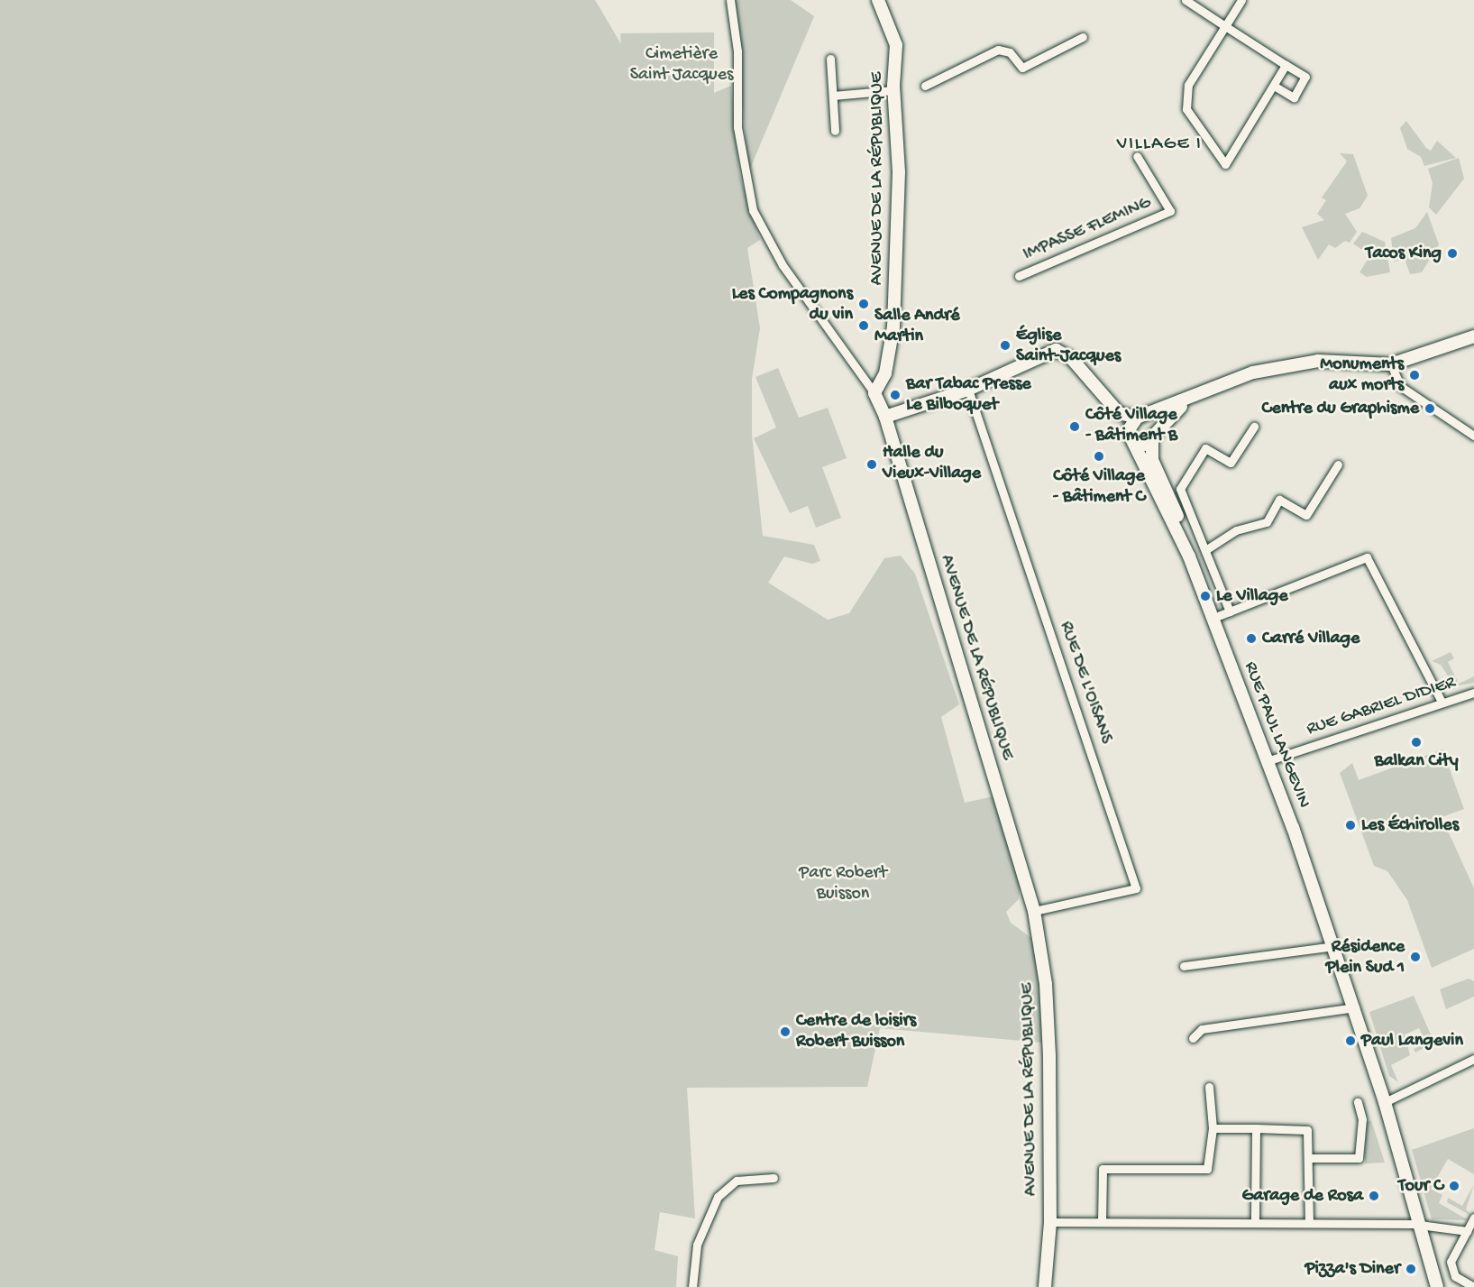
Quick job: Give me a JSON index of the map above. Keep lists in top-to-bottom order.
{
  "streets": {
    "street": [
      "AVENUE DE LA RÉPUBLIQUE",
      "IMPASSE FLEMING",
      "RUE DE L'OISANS",
      "RUE GABRIEL DIDIER",
      "RUE PAUL LANGEVIN"
    ]
  },
  "crossings": [
    ["AVENUE DE LA RÉPUBLIQUE", "RUE DE L'OISANS"],
    ["RUE GABRIEL DIDIER", "RUE PAUL LANGEVIN"]
  ],
  "districts": ["VILLAGE I"],
  "parks": ["Cimetière Saint Jacques", "Parc Robert Buisson"],
  "places": [
    "Tacos King",
    "Les Compagnons du vin",
    "Salle André Martin",
    "Église Saint-Jacques",
    "Monuments aux morts",
    "Bar Tabac Presse Le Bilboquet",
    "Centre du Graphisme",
    "Côté Village - Bâtiment B",
    "Côté Village - Bâtiment C",
    "Halle du Vieux-Village",
    "Le Village",
    "Carré Village",
    "Balkan City",
    "Les Échirolles",
    "Résidence Plein Sud 1",
    "Centre de loisirs Robert Buisson",
    "Paul Langevin",
    "Tour C",
    "Garage de Rosa",
    "Pizza's Diner"
  ]
}
